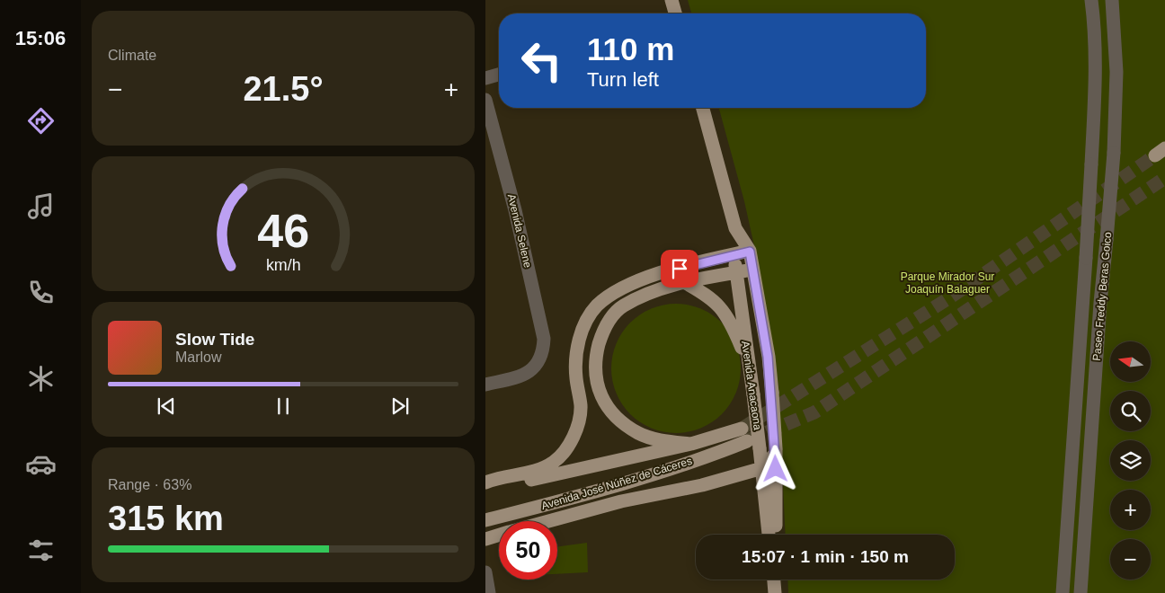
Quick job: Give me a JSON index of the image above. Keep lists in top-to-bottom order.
{
  "streets": {
    "main road": ["Avenida Anacaona", "Avenida José Núñez de Cáceres"],
    "street": ["Avenida Selene", "Paseo Freddy Beras Goico"]
  },
  "parks": ["Parque Mirador Sur Joaquín Balaguer"],
  "north": "left",
  "page": {
    "tabs": "15:06",
    "tile": [
      "Climate",
      ["Range · 63%", "315 km"]
    ],
    "turn": ["110 m", "Turn left"],
    "heat": ["−", "21.5°", "+"],
    "song": ["Slow Tide", "Marlow"],
    "map_buttons": ["+", "−"],
    "limit": "50",
    "trip": "15:07 · 1 min · 150 m",
    "gauge": ["46", "km/h"]
  }
}
